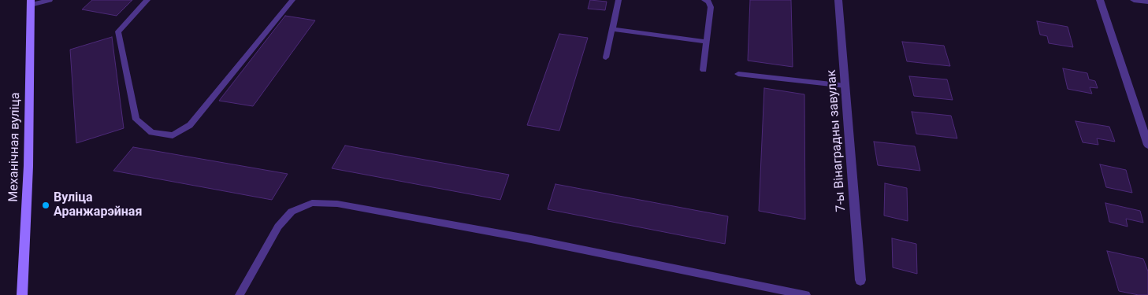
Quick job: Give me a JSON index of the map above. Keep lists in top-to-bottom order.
{
  "streets": {
    "street": ["7-ы Вінаградны завулак", "Механічная вуліца"]
  },
  "places": ["Вуліца Аранжарэйная"]
}
